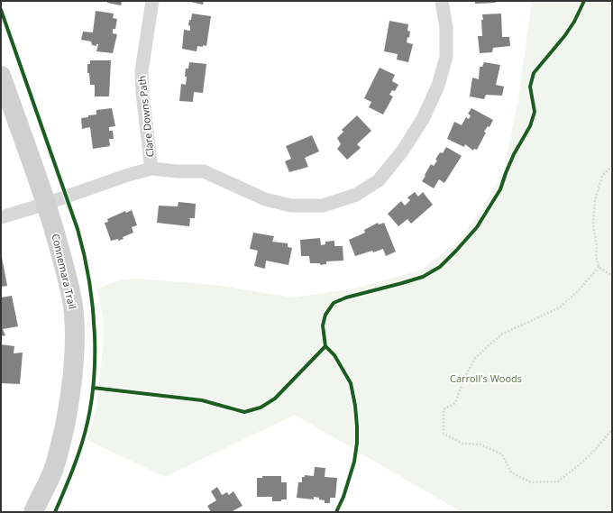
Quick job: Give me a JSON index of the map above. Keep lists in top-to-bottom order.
{
  "streets": {
    "street": ["Clare Downs Path", "Connemara Trail"]
  },
  "parks": ["Carroll's Woods"]
}
